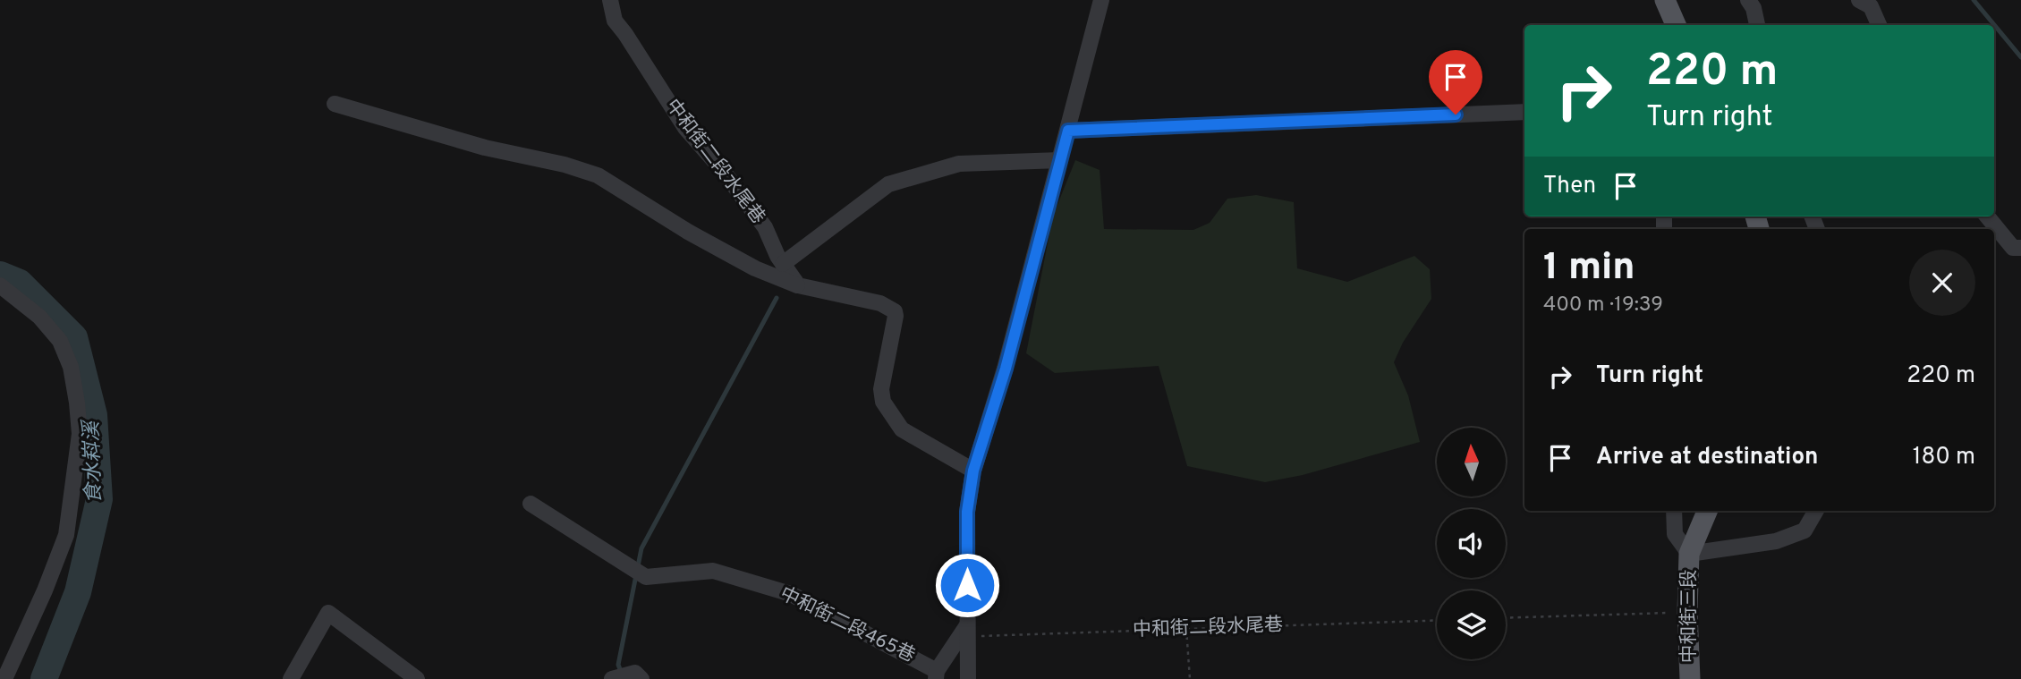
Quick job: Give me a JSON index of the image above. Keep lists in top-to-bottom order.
{
  "streets": {
    "main road": ["中和街三段"],
    "street": ["中和街二段水尾巷", "中和街二段465巷"]
  },
  "water": ["食水嵙溪"],
  "north": "top",
  "page": {
    "turn": ["220 m", "Turn right"],
    "then": "Then",
    "heading": ["1 min", "400 m · 19:39"],
    "list": [
      {
        "name": "Turn right",
        "value": "220 m"
      },
      {
        "name": "Arrive at destination",
        "value": "180 m"
      }
    ]
  }
}
